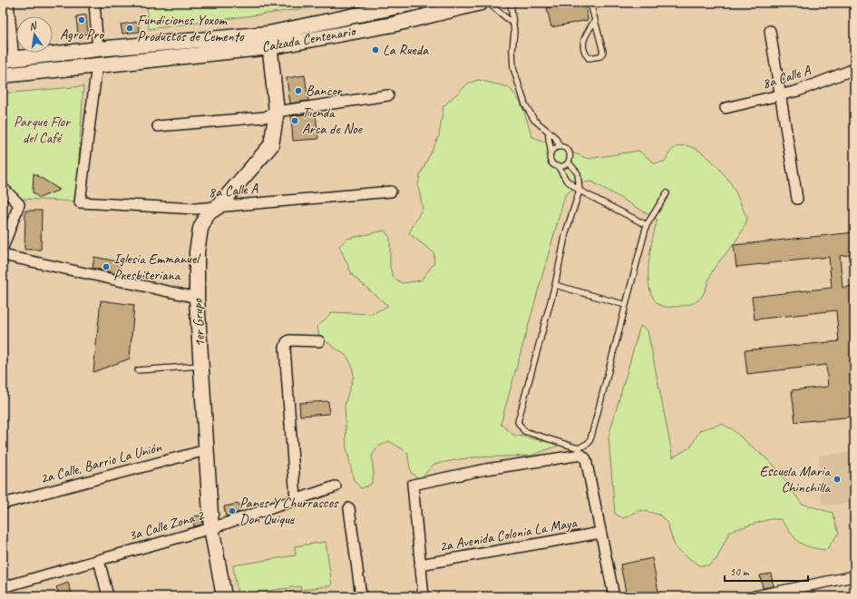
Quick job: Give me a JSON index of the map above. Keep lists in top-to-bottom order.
{
  "streets": {
    "main road": ["Calzada Centenario", "1er Grupo"],
    "street": [
      "8a Calle A",
      "2a Calle, Barrio La Unión",
      "3a Calle Zona 2",
      "2a Avenida Colonia La Maya"
    ]
  },
  "crossings": [
    ["Calzada Centenario", "8a Calle A"],
    ["Calzada Centenario", "1er Grupo"],
    ["8a Calle A", "1er Grupo"],
    ["1er Grupo", "2a Calle, Barrio La Unión"],
    ["1er Grupo", "3a Calle Zona 2"]
  ],
  "parks": ["Parque Flor del Café"],
  "places": [
    "Agro Pro",
    "Fundiciones Yoxom Productos de Cemento",
    "La Rueda",
    "Bancor",
    "Tienda Arca de Noe",
    "Iglesia Emmanuel Presbiteriana",
    "Escuela Maria Chinchilla",
    "Panes Y Churrascos Don Quique"
  ],
  "scale_bar": "50 m",
  "north": "top"
}
